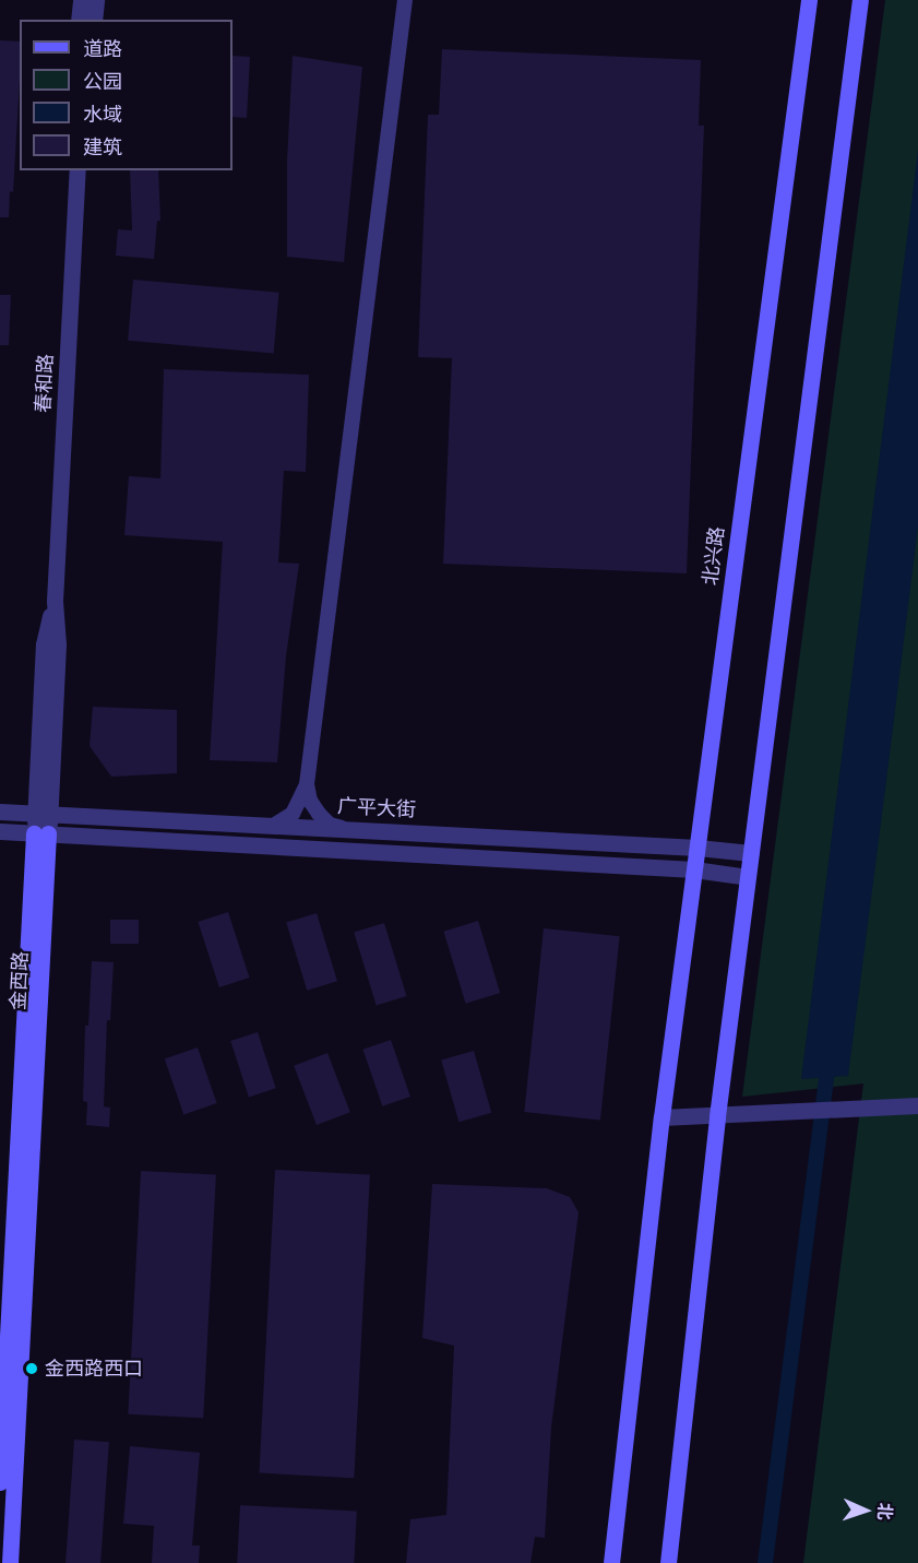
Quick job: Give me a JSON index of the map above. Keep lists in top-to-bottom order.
{
  "streets": {
    "main road": ["北兴路", "金西路"],
    "street": ["春和路", "广平大街"]
  },
  "crossings": [
    ["春和路", "广平大街"],
    ["春和路", "金西路"],
    ["北兴路", "广平大街"]
  ],
  "places": ["金西路西口"],
  "legend": [
    "道路",
    "公园",
    "水域",
    "建筑"
  ],
  "north": "right"
}
